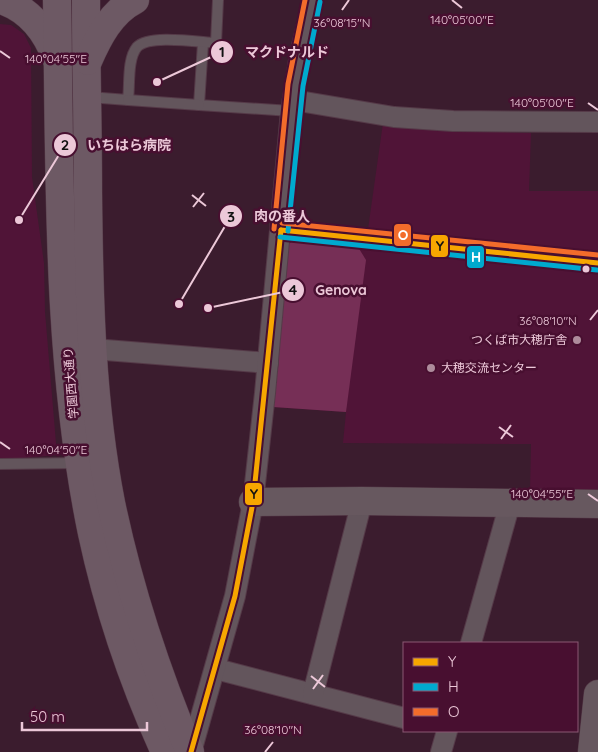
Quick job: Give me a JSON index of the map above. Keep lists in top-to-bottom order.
{
  "streets": {
    "highway": ["学園西大通り"]
  },
  "places": [
    "マクドナルド",
    "いちはら病院",
    "肉の番人",
    "Genova",
    "つくば市大穂庁舎",
    "大穂交流センター"
  ],
  "lines": ["transit line O", "transit line H", "transit line Y"],
  "legend": ["Y", "H", "O"],
  "scale_bar": "50 m",
  "coordinates": [
    "140°05'00\"E",
    "36°08'15\"N",
    "140°04'55\"E",
    "36°08'10\"N",
    "140°04'50\"E"
  ]
}
